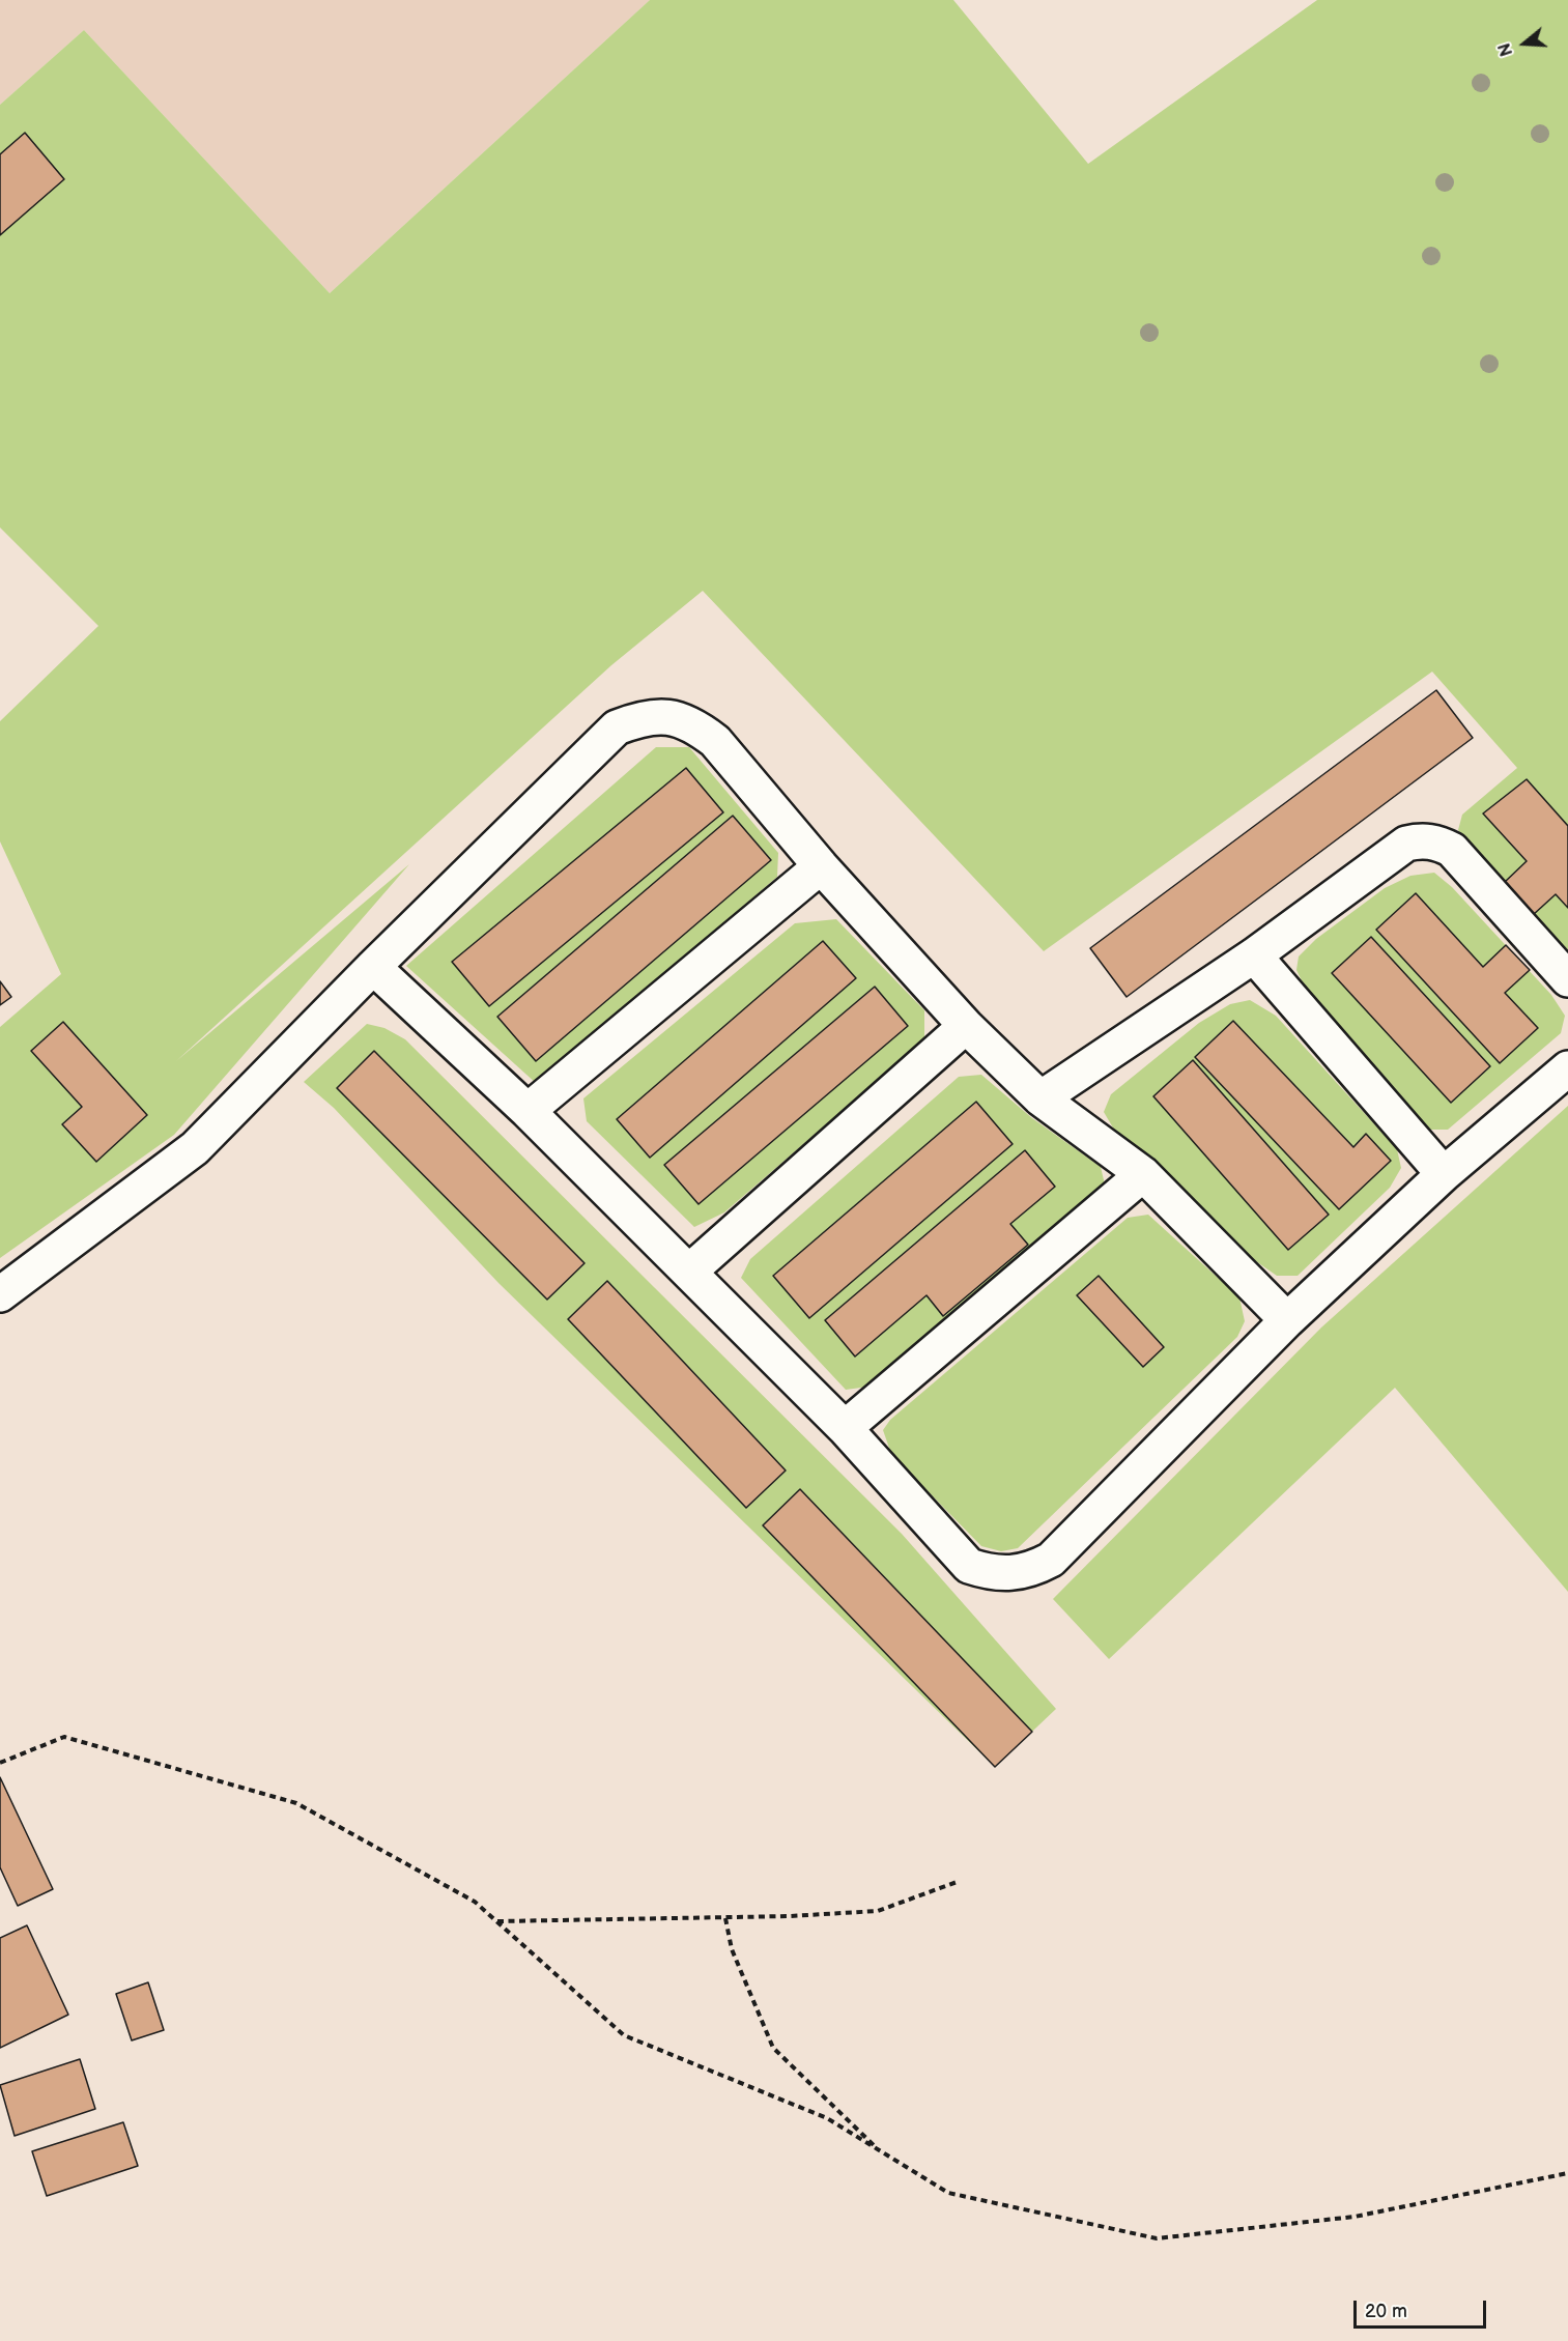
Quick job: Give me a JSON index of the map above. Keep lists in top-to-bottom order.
{
  "scale_bar": "20 m",
  "north": "left"
}
